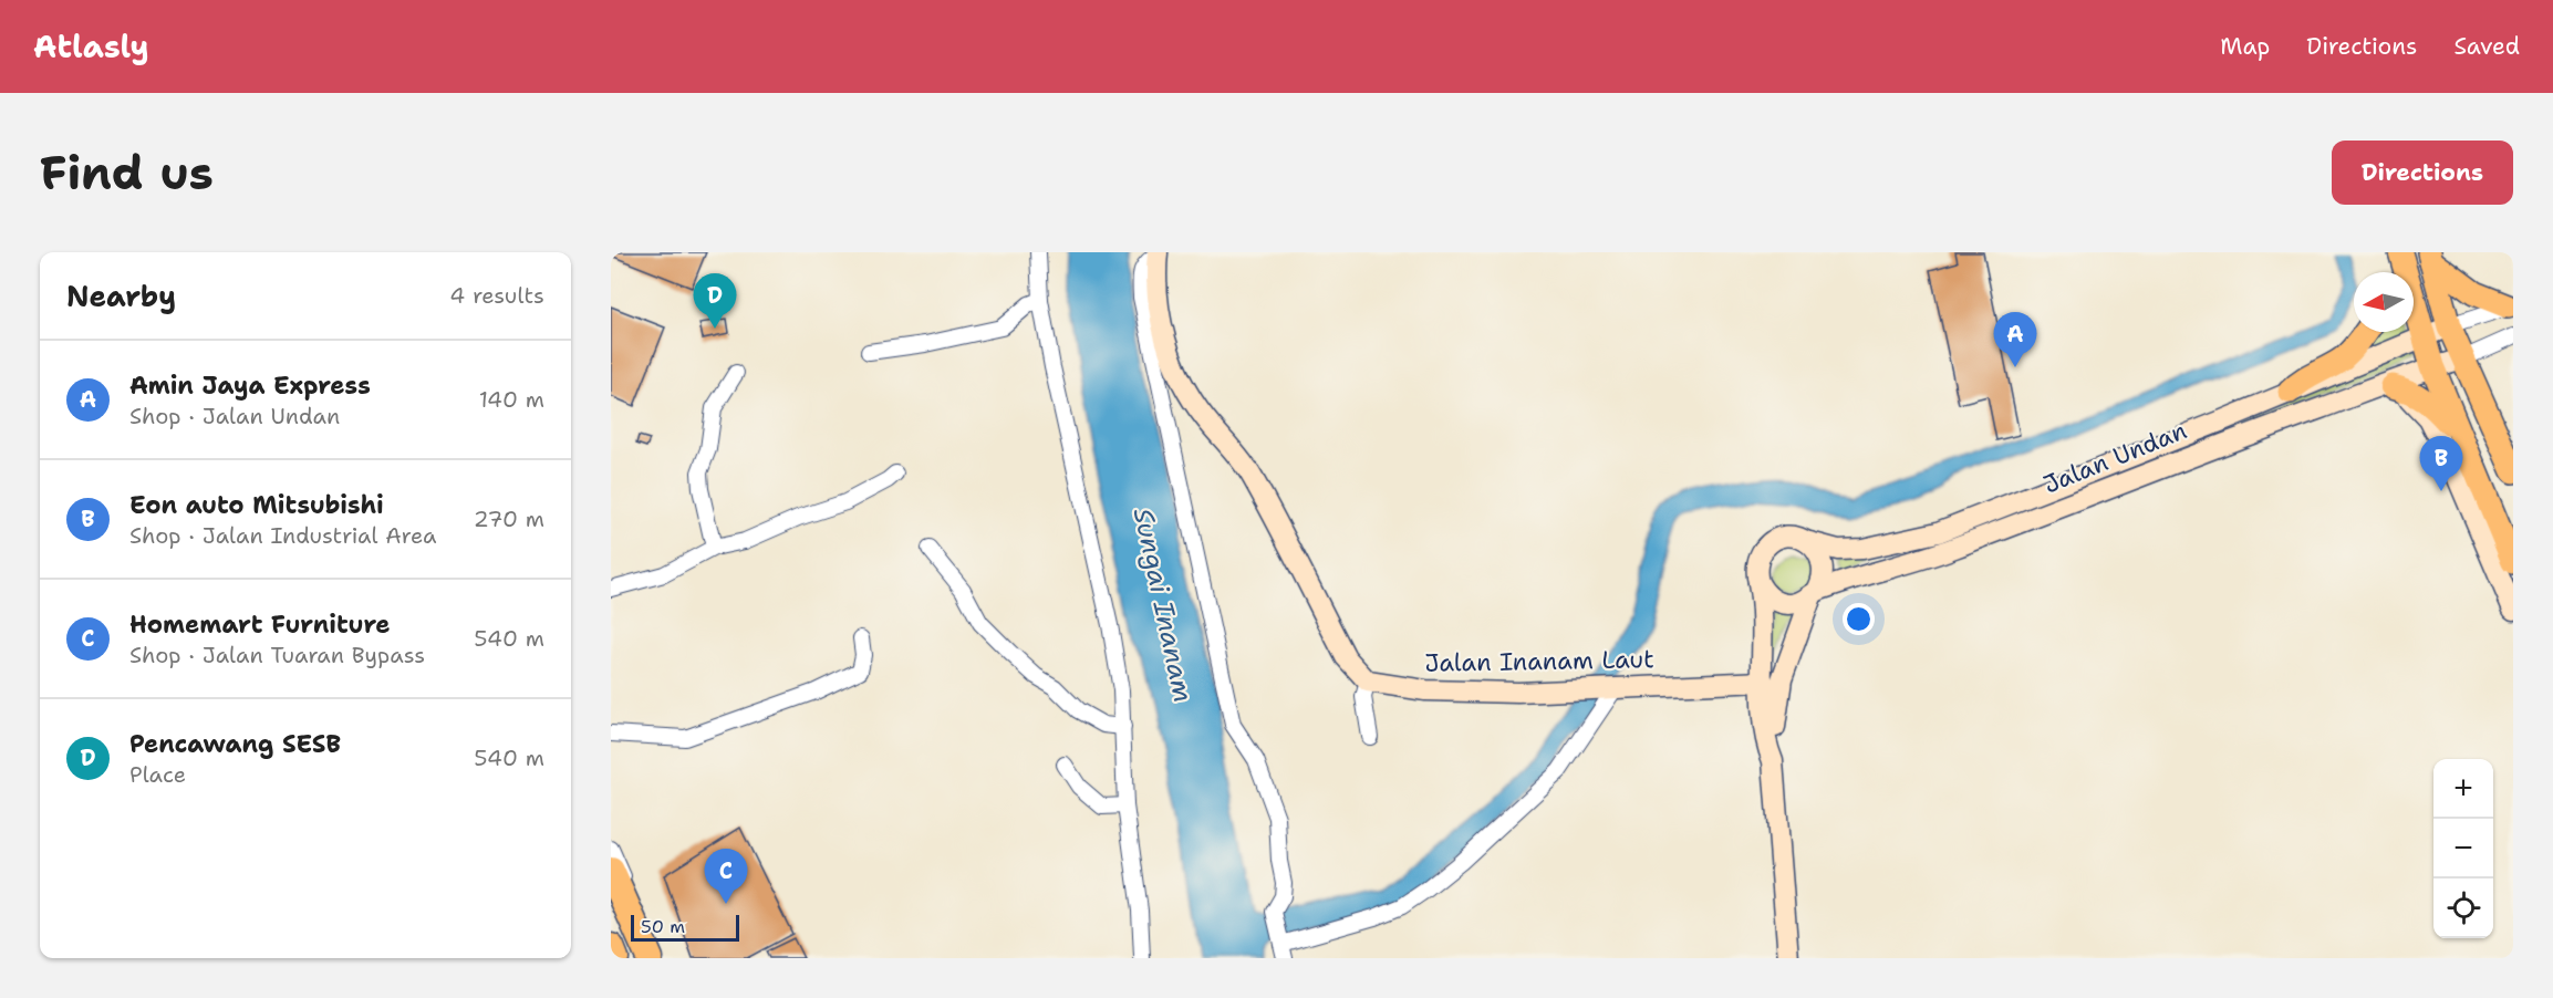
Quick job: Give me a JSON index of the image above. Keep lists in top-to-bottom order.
{
  "streets": {
    "street": ["Jalan Undan", "Jalan Inanam Laut"]
  },
  "crossings": [
    ["Jalan Undan", "Jalan Inanam Laut"]
  ],
  "water": ["Sungai Inanam"],
  "scale_bar": "50 m",
  "north": "left",
  "page": {
    "header": "Atlasly",
    "nav": ["Map", "Directions", "Saved"],
    "buttons": "Directions",
    "title": "Find us",
    "heading": ["Nearby", "4 results"],
    "pins": [
      "D",
      "A",
      "B",
      "C"
    ],
    "list": [
      {
        "mark": "A",
        "name": "Amin Jaya Express",
        "note": "Shop · Jalan Undan",
        "value": "140 m"
      },
      {
        "mark": "B",
        "name": "Eon auto Mitsubishi",
        "note": "Shop · Jalan Industrial Area",
        "value": "270 m"
      },
      {
        "mark": "C",
        "name": "Homemart Furniture",
        "note": "Shop · Jalan Tuaran Bypass",
        "value": "540 m"
      },
      {
        "mark": "D",
        "name": "Pencawang SESB",
        "note": "Place",
        "value": "540 m"
      }
    ],
    "map_buttons": ["+", "−"],
    "scale": "50 m"
  }
}
